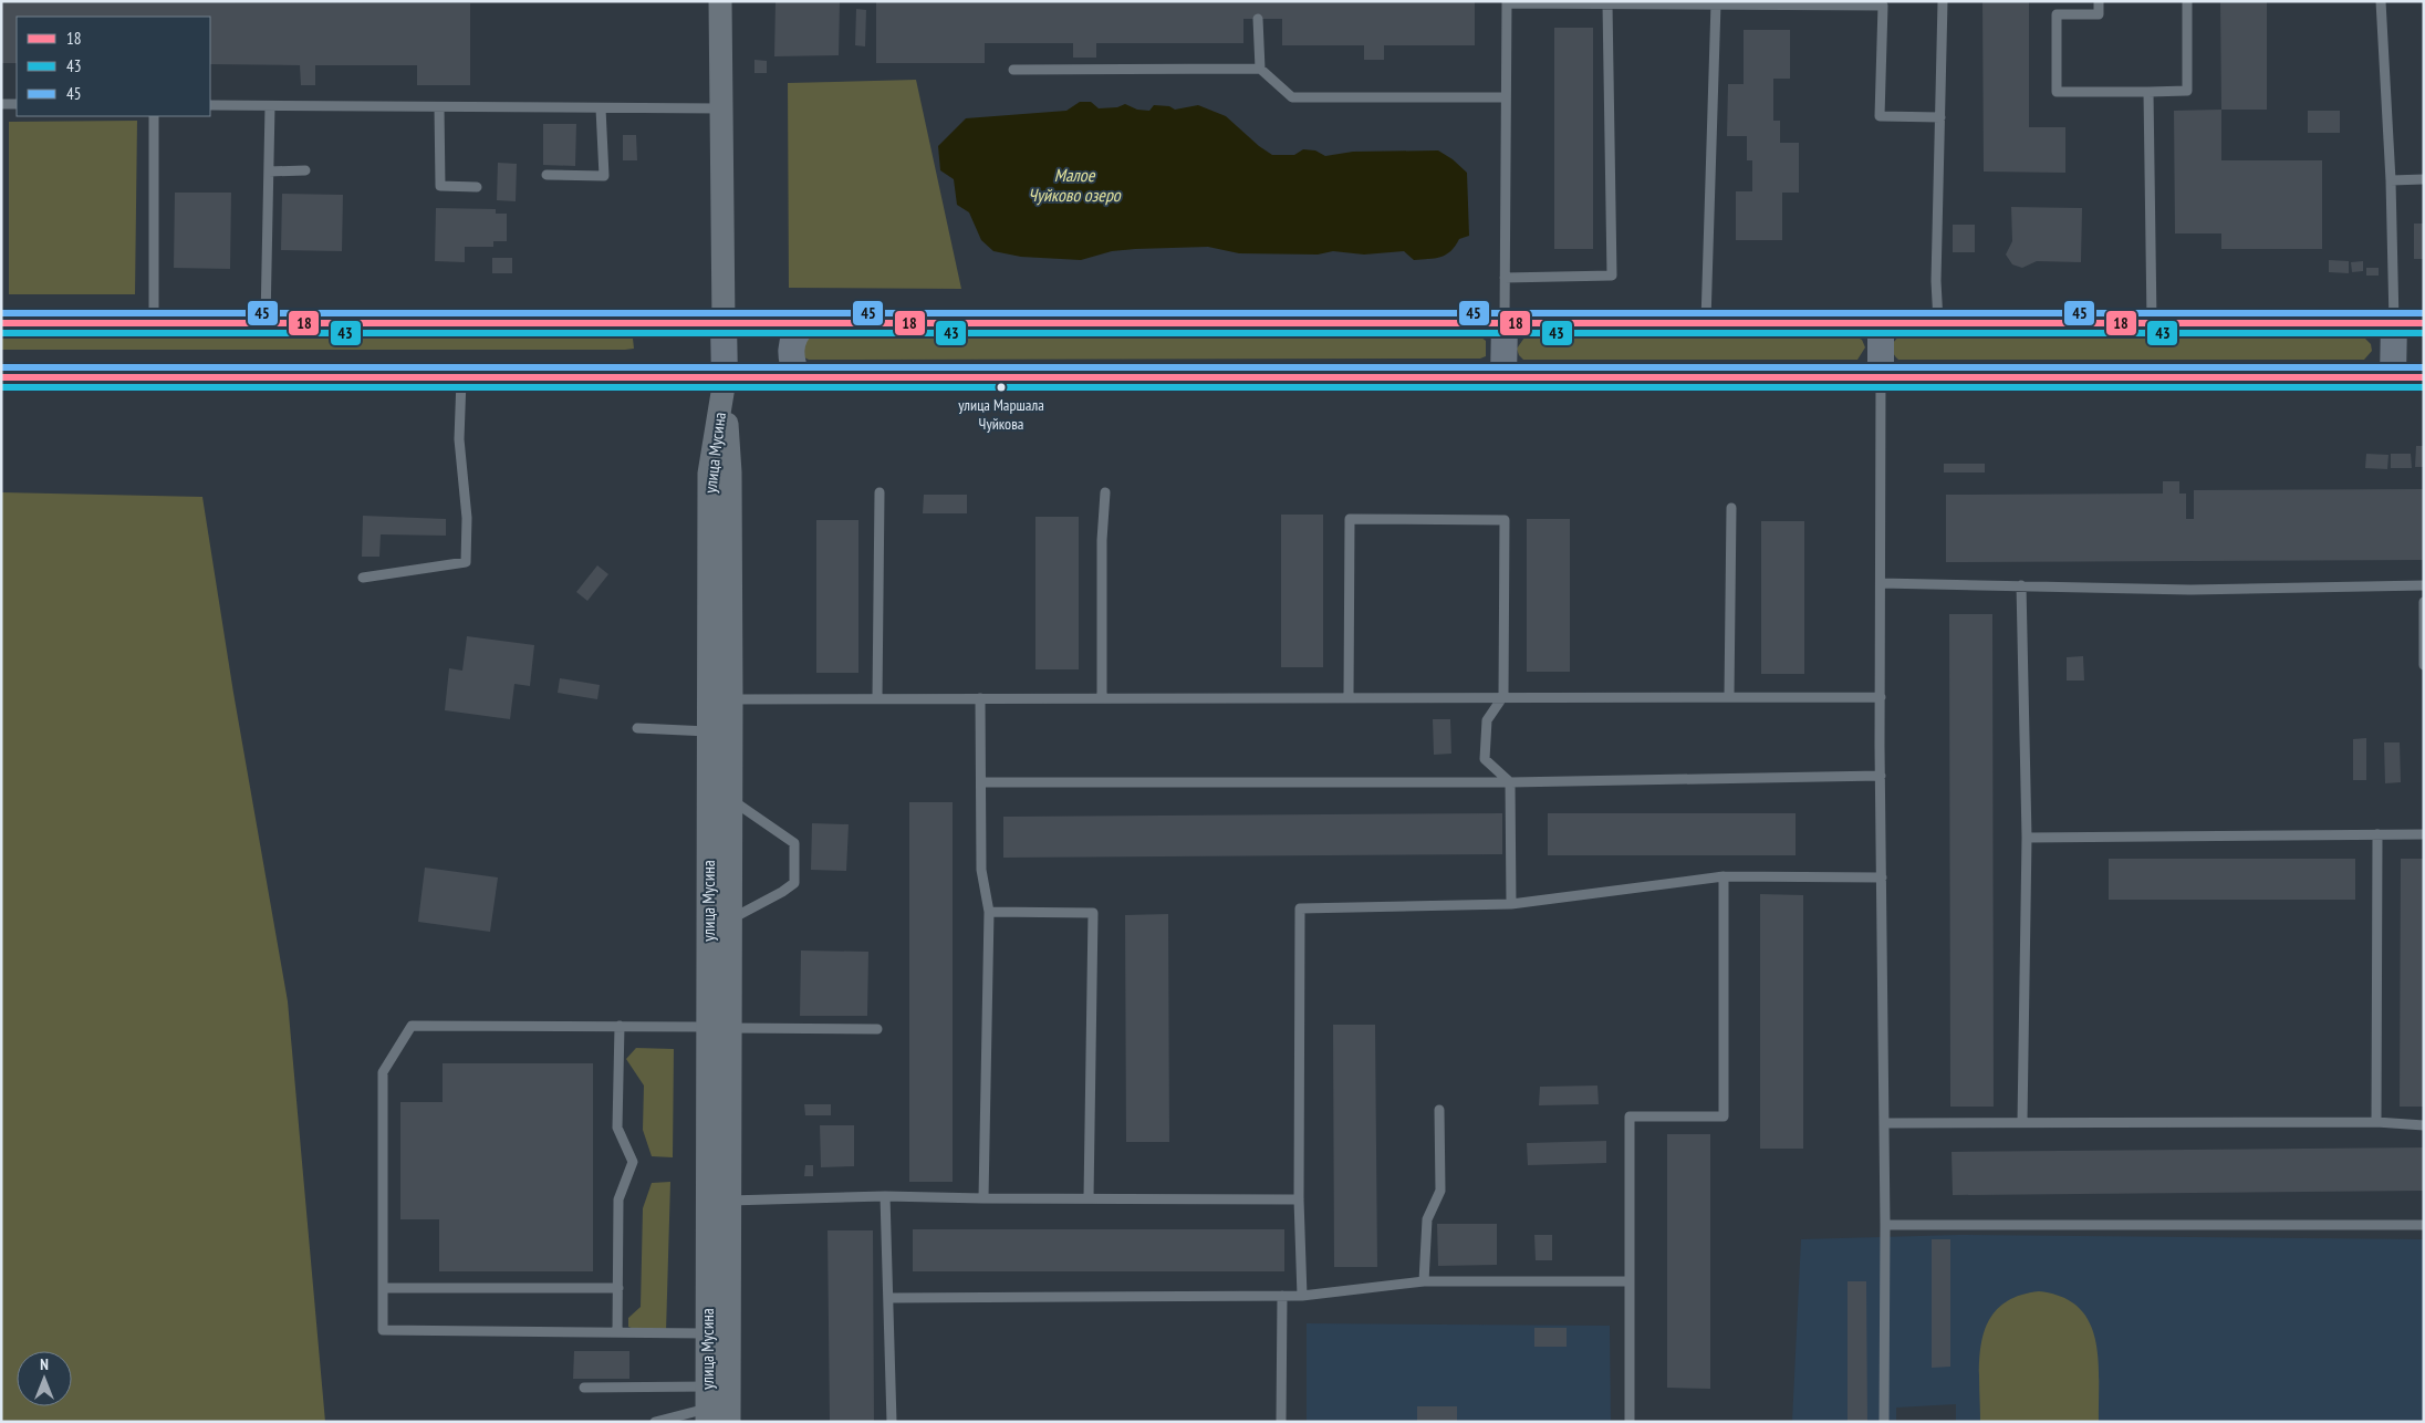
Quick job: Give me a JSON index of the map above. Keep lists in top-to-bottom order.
{
  "streets": {
    "main road": ["улица Мусина"]
  },
  "water": ["Малое Чуйково озеро"],
  "places": ["улица Маршала Чуйкова"],
  "lines": ["transit line 45", "transit line 18", "transit line 43"],
  "legend": ["18", "43", "45"],
  "north": "top"
}
